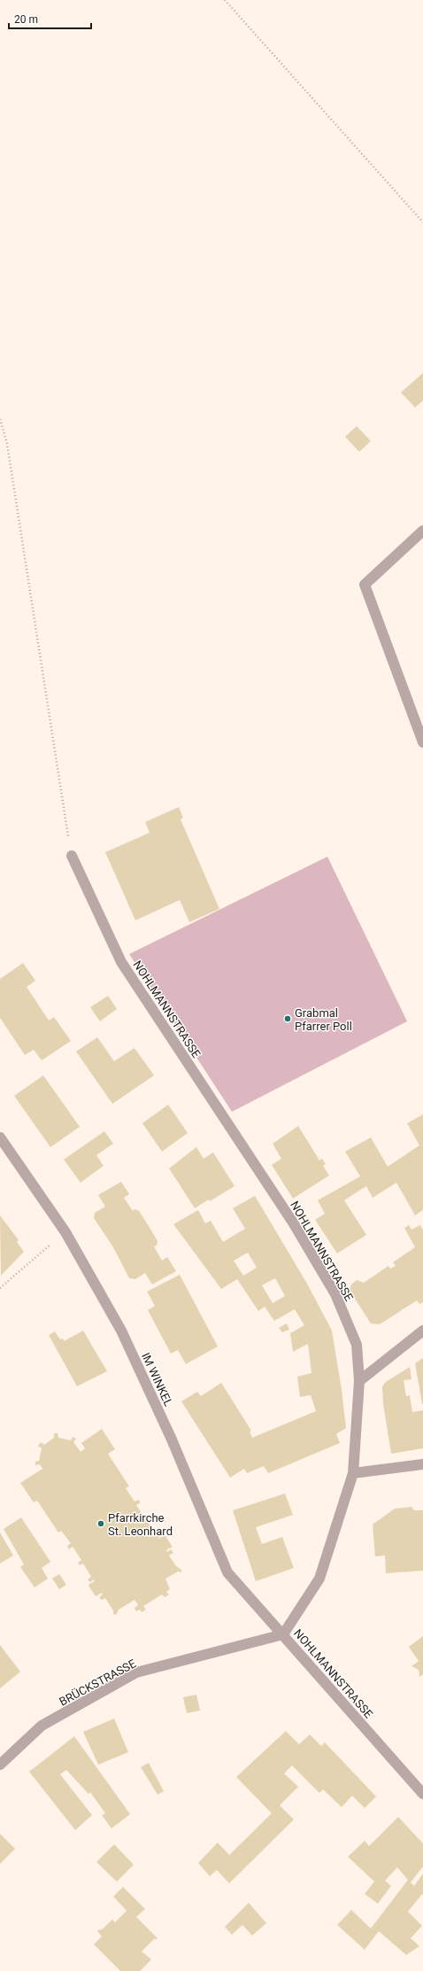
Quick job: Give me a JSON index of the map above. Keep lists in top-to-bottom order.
{
  "streets": {
    "street": ["NOHLMANNSTRASSE", "IM WINKEL", "BRÜCKSTRASSE"]
  },
  "crossings": [
    ["NOHLMANNSTRASSE", "IM WINKEL"],
    ["NOHLMANNSTRASSE", "BRÜCKSTRASSE"],
    ["IM WINKEL", "BRÜCKSTRASSE"]
  ],
  "places": ["Grabmal Pfarrer Poll", "Pfarrkirche St. Leonhard"],
  "scale_bar": "20 m"
}
